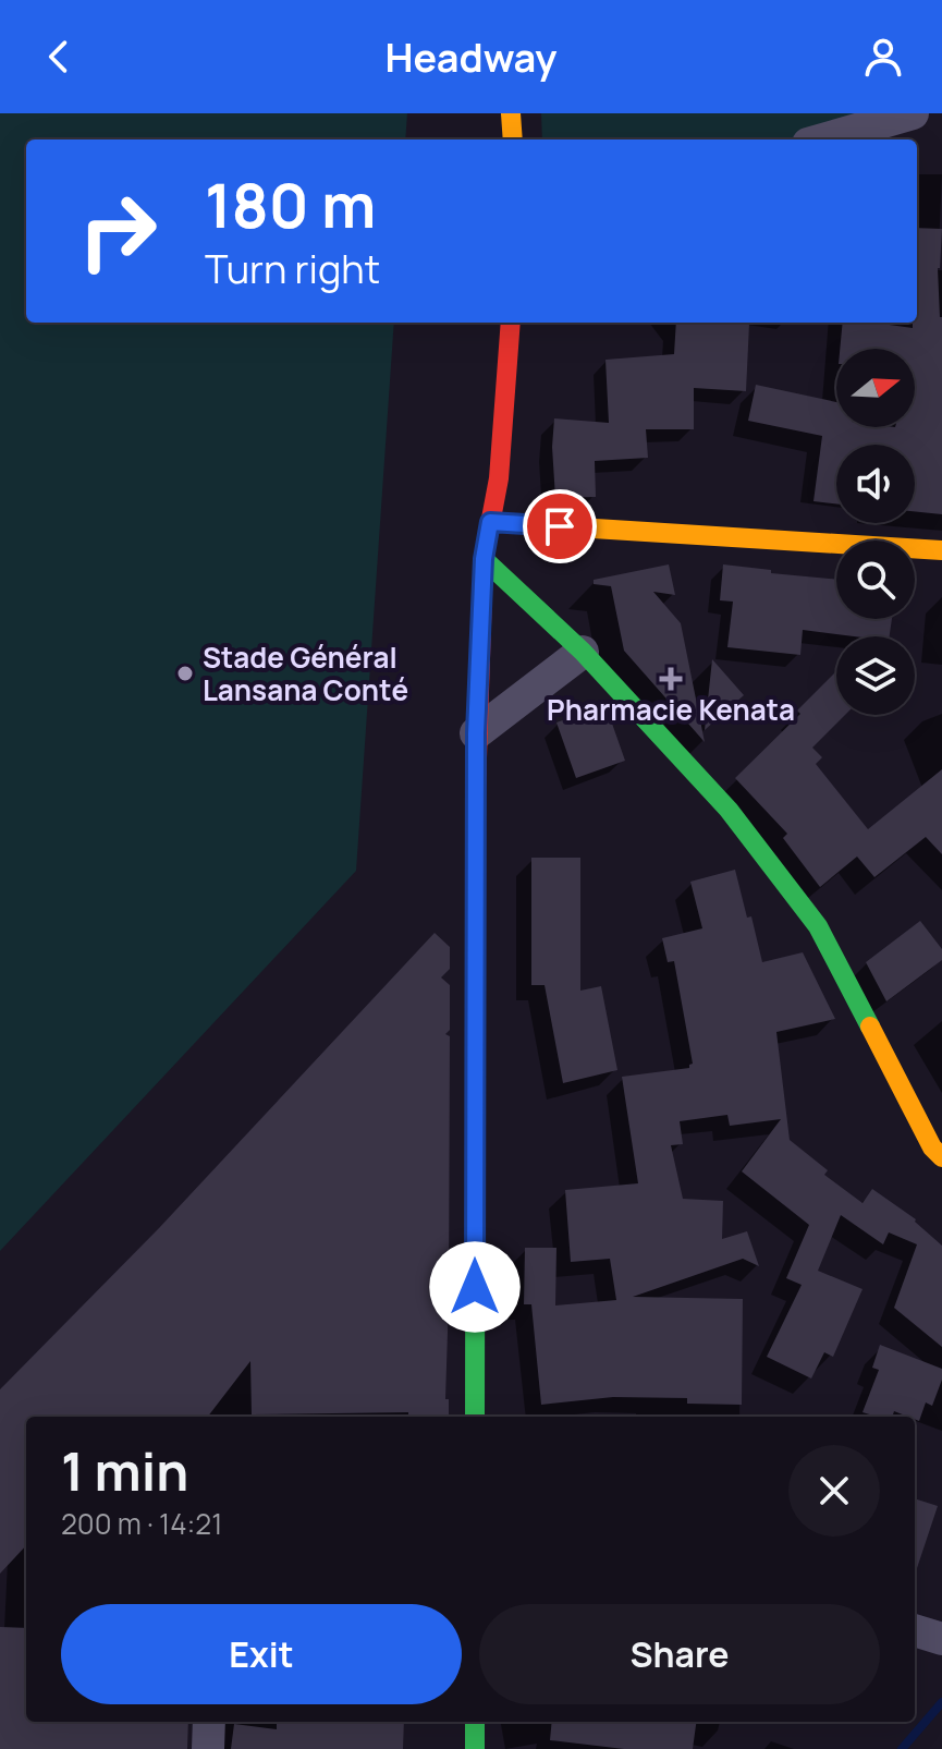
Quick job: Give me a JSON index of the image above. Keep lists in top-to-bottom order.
{
  "places": {
    "other": ["Stade Général Lansana Conté"],
    "health": ["Pharmacie Kenata"]
  },
  "north": "right",
  "page": {
    "header": "Headway",
    "turn": ["180 m", "Turn right"],
    "heading": ["1 min", "200 m · 14:21"],
    "buttons": ["Exit", "Share"]
  }
}
